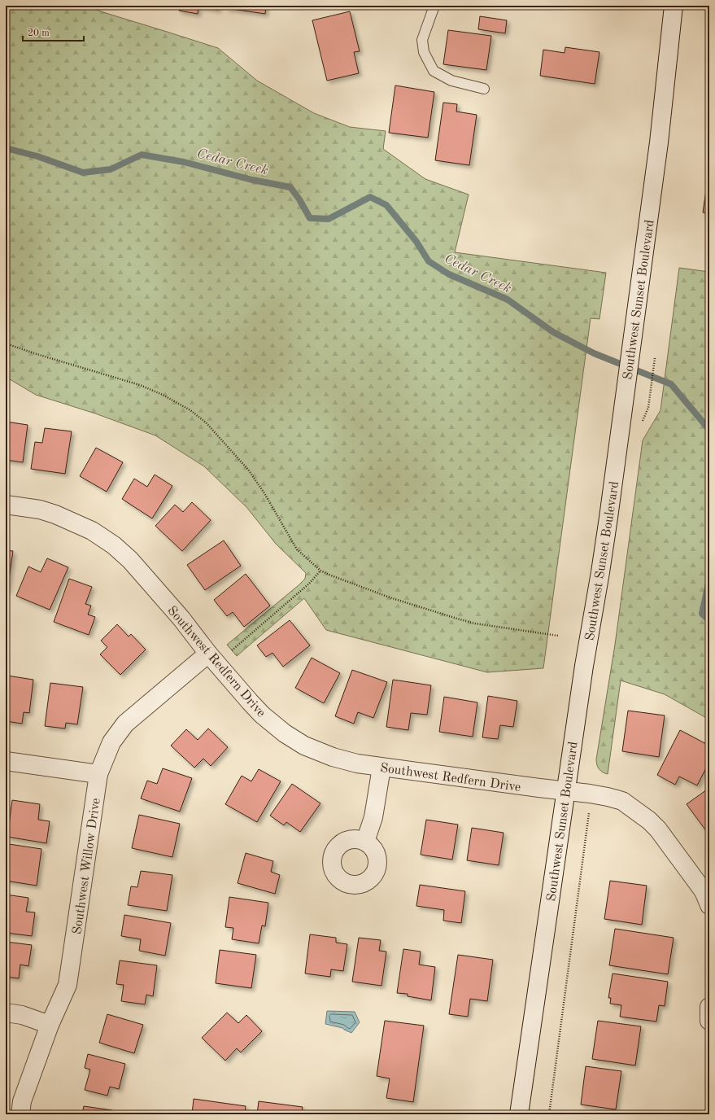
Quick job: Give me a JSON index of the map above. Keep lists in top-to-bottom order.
{
  "streets": {
    "street": ["Southwest Sunset Boulevard", "Southwest Redfern Drive", "Southwest Willow Drive"]
  },
  "crossings": [
    ["Southwest Sunset Boulevard", "Southwest Redfern Drive"],
    ["Southwest Redfern Drive", "Southwest Willow Drive"]
  ],
  "water": ["Cedar Creek"],
  "scale_bar": "20 m"
}
